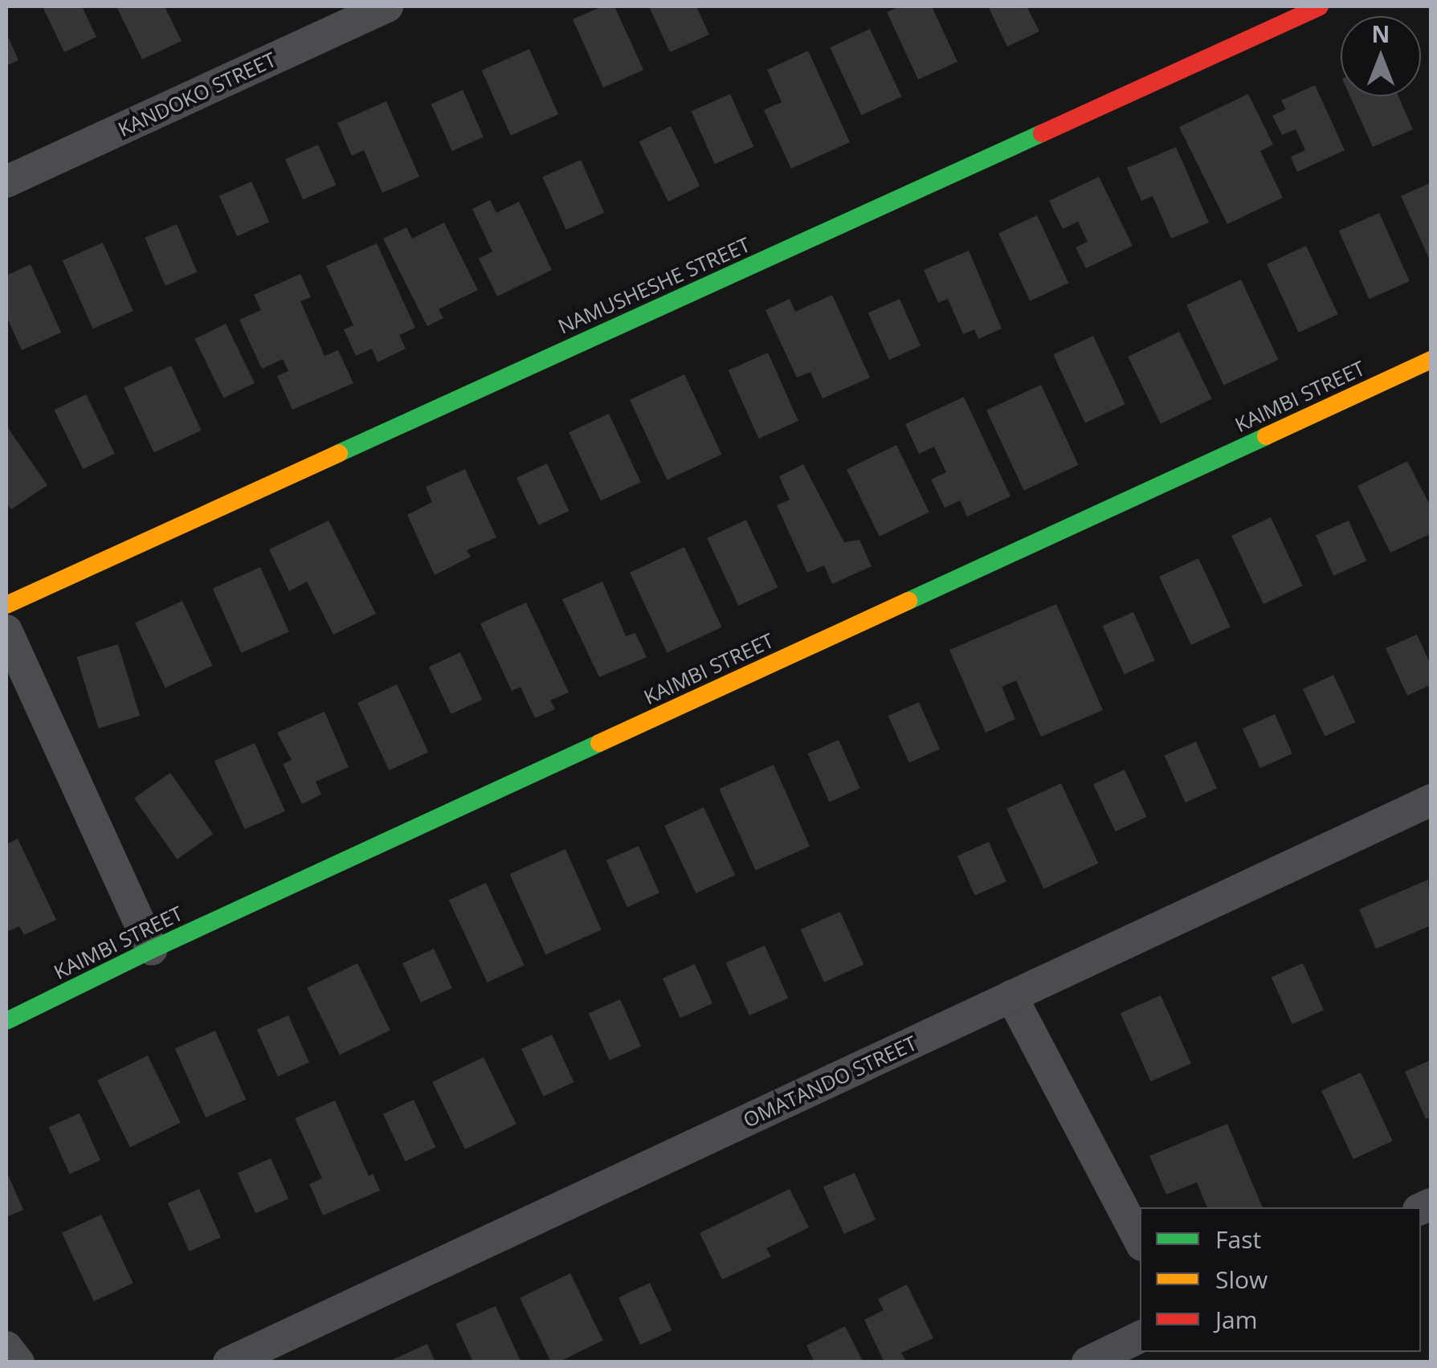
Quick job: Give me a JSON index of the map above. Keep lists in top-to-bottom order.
{
  "streets": {
    "street": [
      "KANDOKO STREET",
      "NAMUSHESHE STREET",
      "KAIMBI STREET",
      "OMATANDO STREET"
    ]
  },
  "legend": ["Fast", "Slow", "Jam"],
  "north": "top"
}
